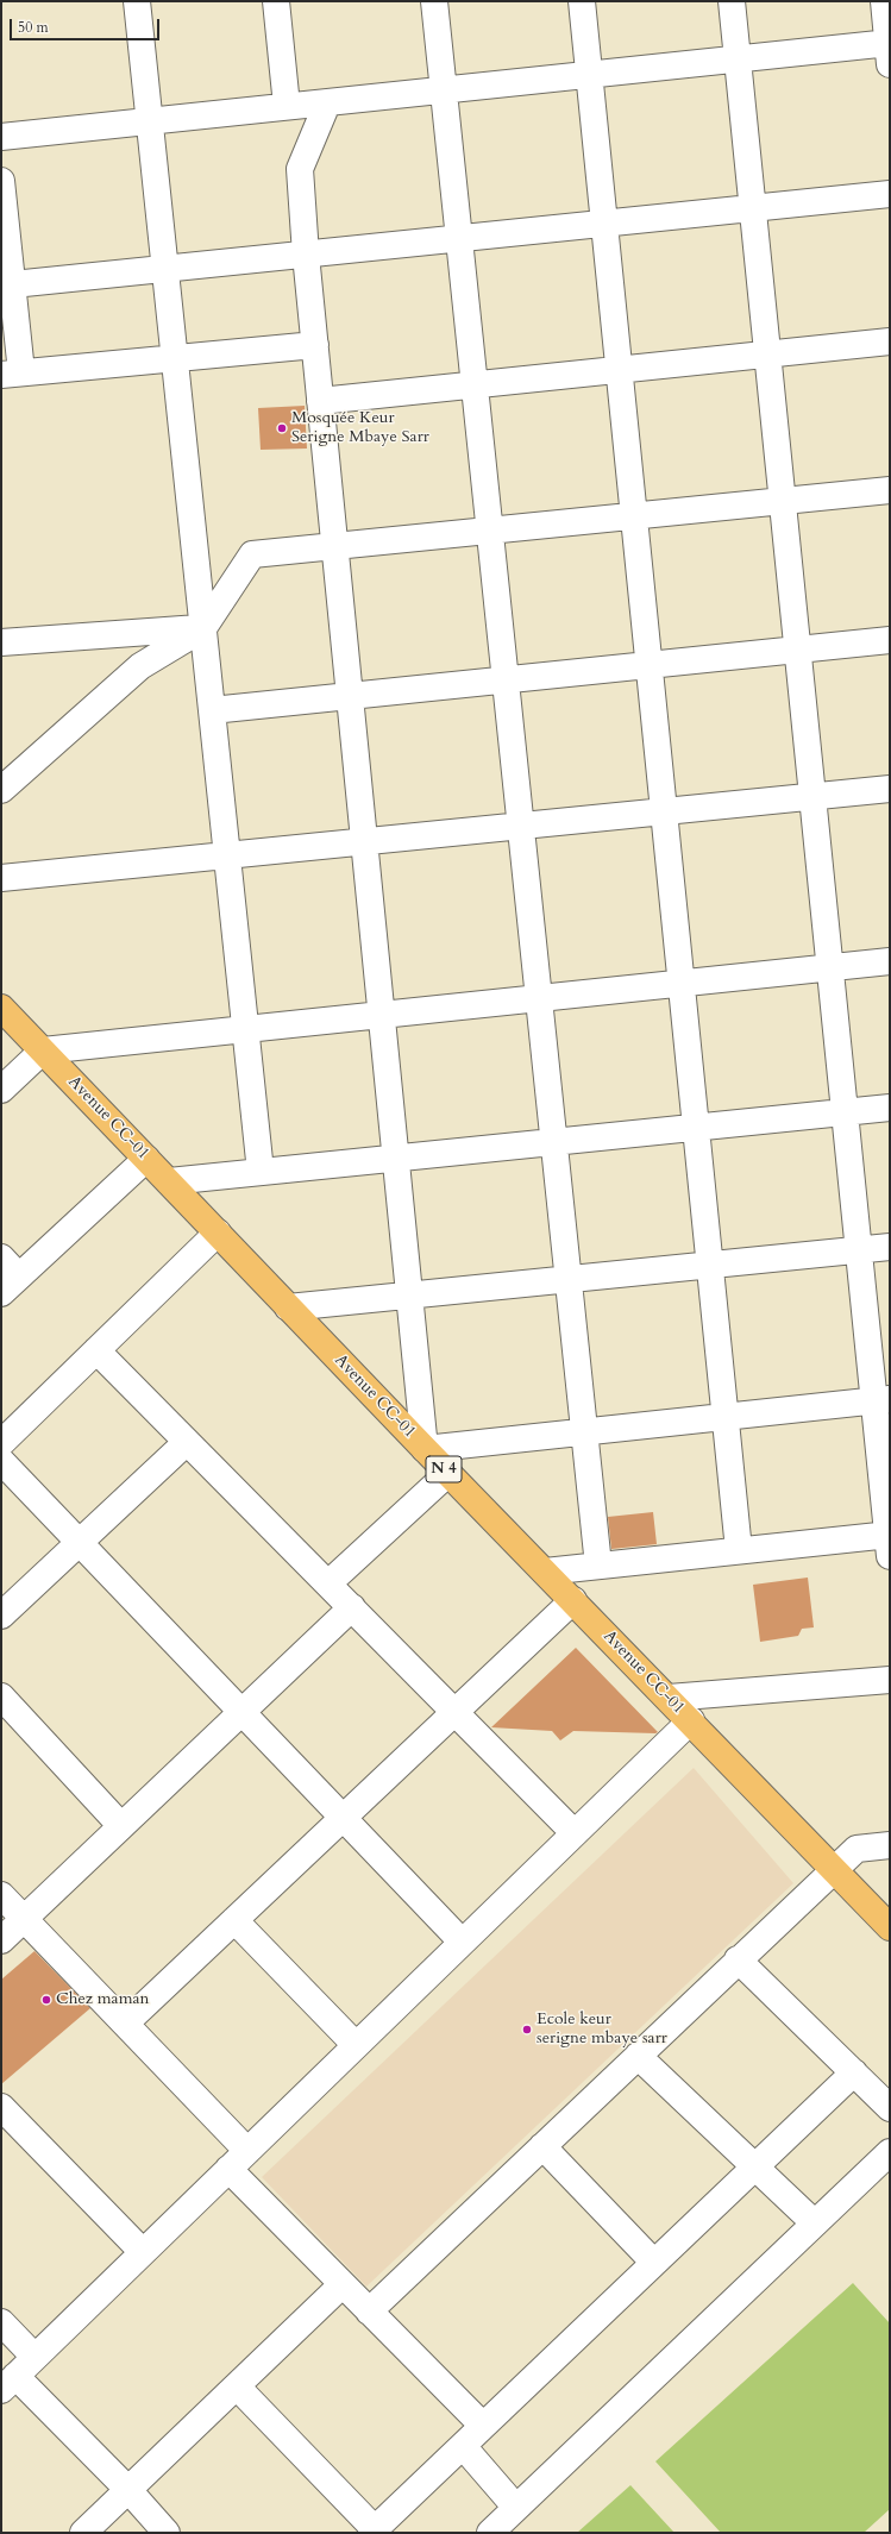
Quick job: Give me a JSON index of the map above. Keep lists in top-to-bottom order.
{
  "streets": {
    "main road": ["Avenue CC-01", "N 4"]
  },
  "places": ["Mosquée Keur Serigne Mbaye Sarr", "Chez maman", "Ecole keur serigne mbaye sarr"],
  "scale_bar": "50 m"
}
